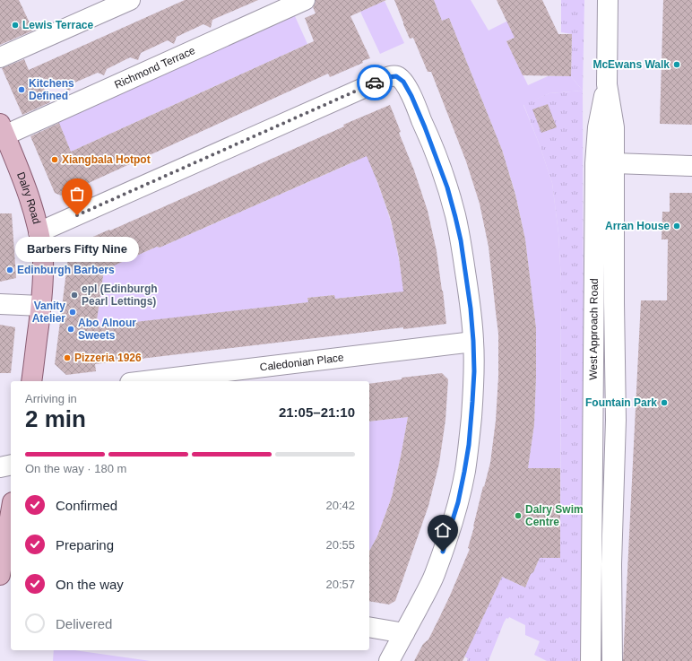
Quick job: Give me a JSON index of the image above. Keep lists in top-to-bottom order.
{
  "streets": {
    "main road": ["Dalry Road"],
    "street": ["Richmond Terrace", "West Approach Road", "Caledonian Place"]
  },
  "crossings": [
    ["Richmond Terrace", "Dalry Road"]
  ],
  "places": [
    "Lewis Terrace",
    "McEwans Walk",
    "Kitchens Defined",
    "Xiangbala Hotpot",
    "Barbers Fifty Nine",
    "Arran House",
    "Edinburgh Barbers",
    "epl (Edinburgh Pearl Lettings)",
    "Vanity Atelier",
    "Abo Alnour Sweets",
    "Pizzeria 1926",
    "Fountain Park",
    "Dalry Swim Centre"
  ],
  "page": {
    "bubble": "Barbers Fifty Nine",
    "heading": ["2 min", "Arriving in", "21:05–21:10"],
    "bar": "On the way · 180 m",
    "list": [
      ["Confirmed", "20:42"],
      ["Preparing", "20:55"],
      ["On the way", "20:57"],
      "Delivered"
    ]
  }
}
